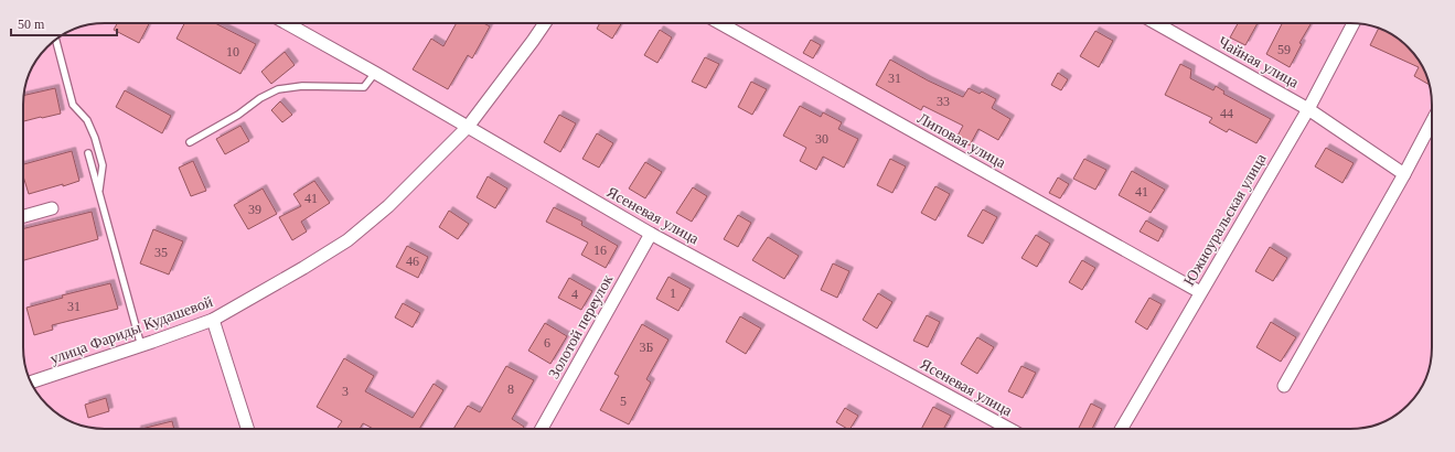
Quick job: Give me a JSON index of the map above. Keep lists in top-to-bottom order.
{
  "streets": {
    "street": [
      "Чайная улица",
      "Липовая улица",
      "Ясеневая улица",
      "Южноуральская улица",
      "Золотой переулок",
      "улица Фариды Кудашевой"
    ]
  },
  "crossings": [
    ["Чайная улица", "Южноуральская улица"],
    ["Липовая улица", "Южноуральская улица"],
    ["Ясеневая улица", "Золотой переулок"],
    ["Ясеневая улица", "улица Фариды Кудашевой"]
  ],
  "house_numbers": [
    "59",
    "10",
    "31",
    "33",
    "44",
    "30",
    "41",
    "41",
    "39",
    "16",
    "35",
    "46",
    "1",
    "4",
    "31",
    "6",
    "3Б",
    "8",
    "3",
    "5"
  ],
  "scale_bar": "50 m"
}
